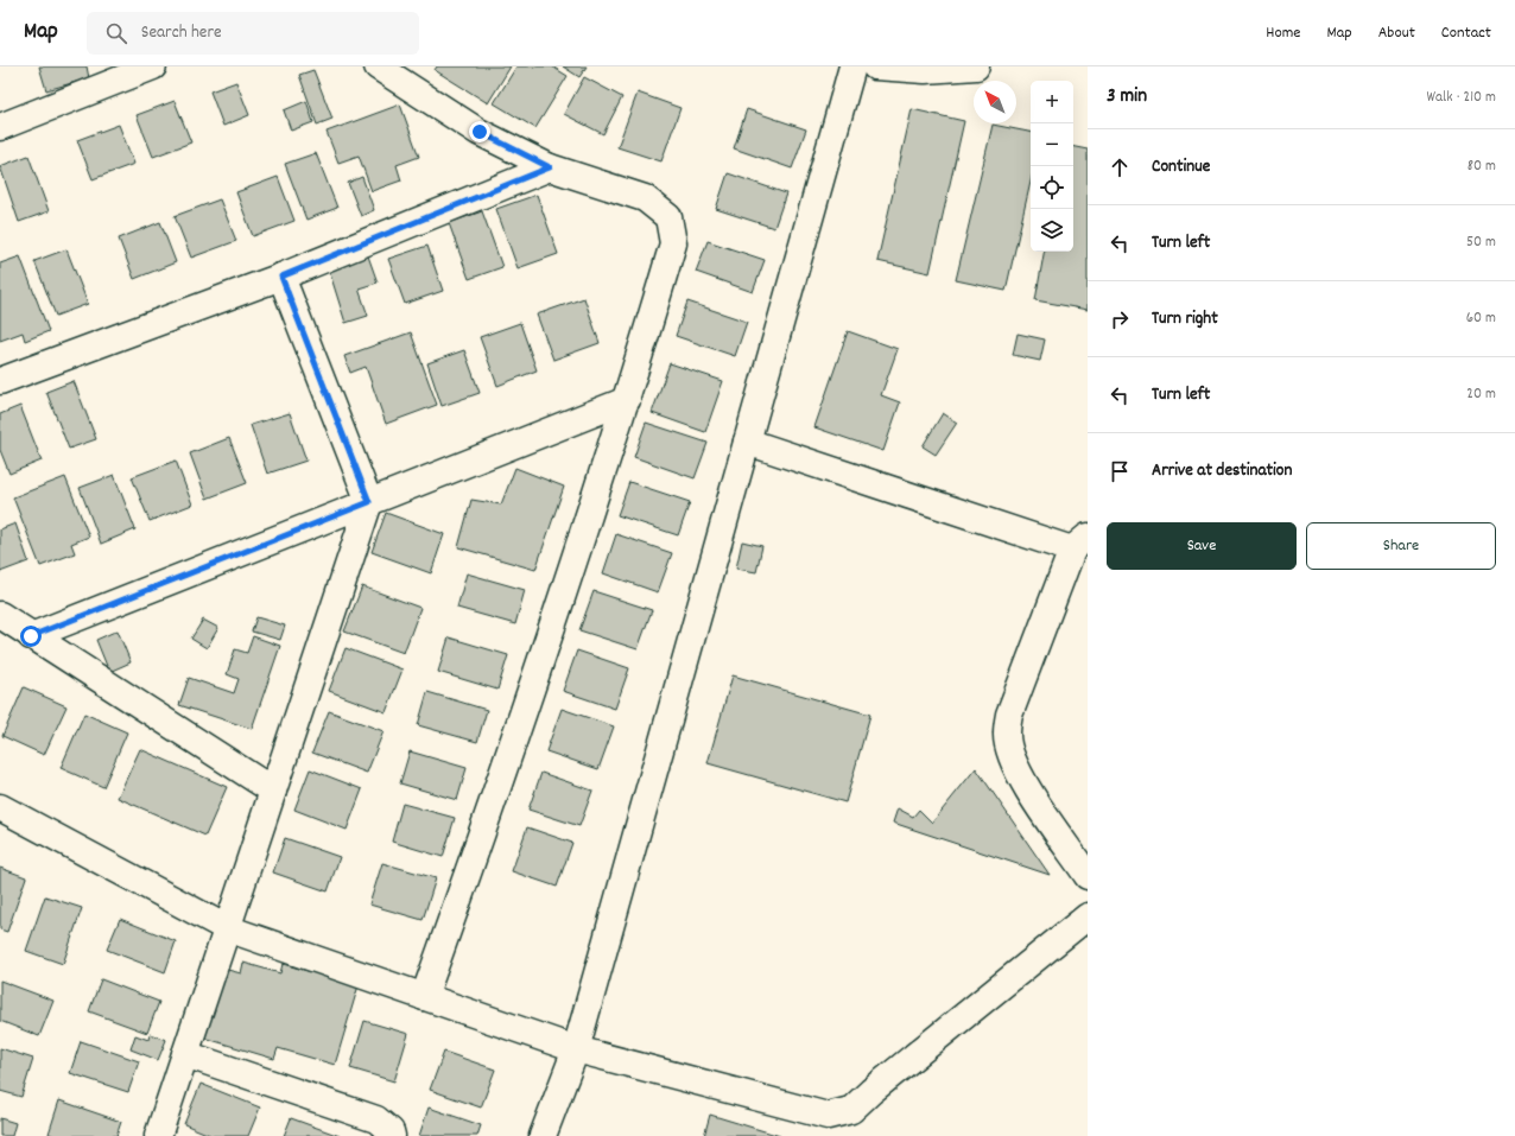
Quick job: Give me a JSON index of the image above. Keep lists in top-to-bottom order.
{
  "north": "top left",
  "page": {
    "header": "Map",
    "search": "Search here",
    "nav": [
      "Home",
      "Map",
      "About",
      "Contact"
    ],
    "heading": ["3 min", "Walk · 210 m"],
    "map_buttons": ["+", "−"],
    "list": [
      ["Continue", "80 m"],
      ["Turn left", "50 m"],
      ["Turn right", "60 m"],
      ["Turn left", "20 m"],
      "Arrive at destination"
    ],
    "buttons": ["Save", "Share"]
  }
}
